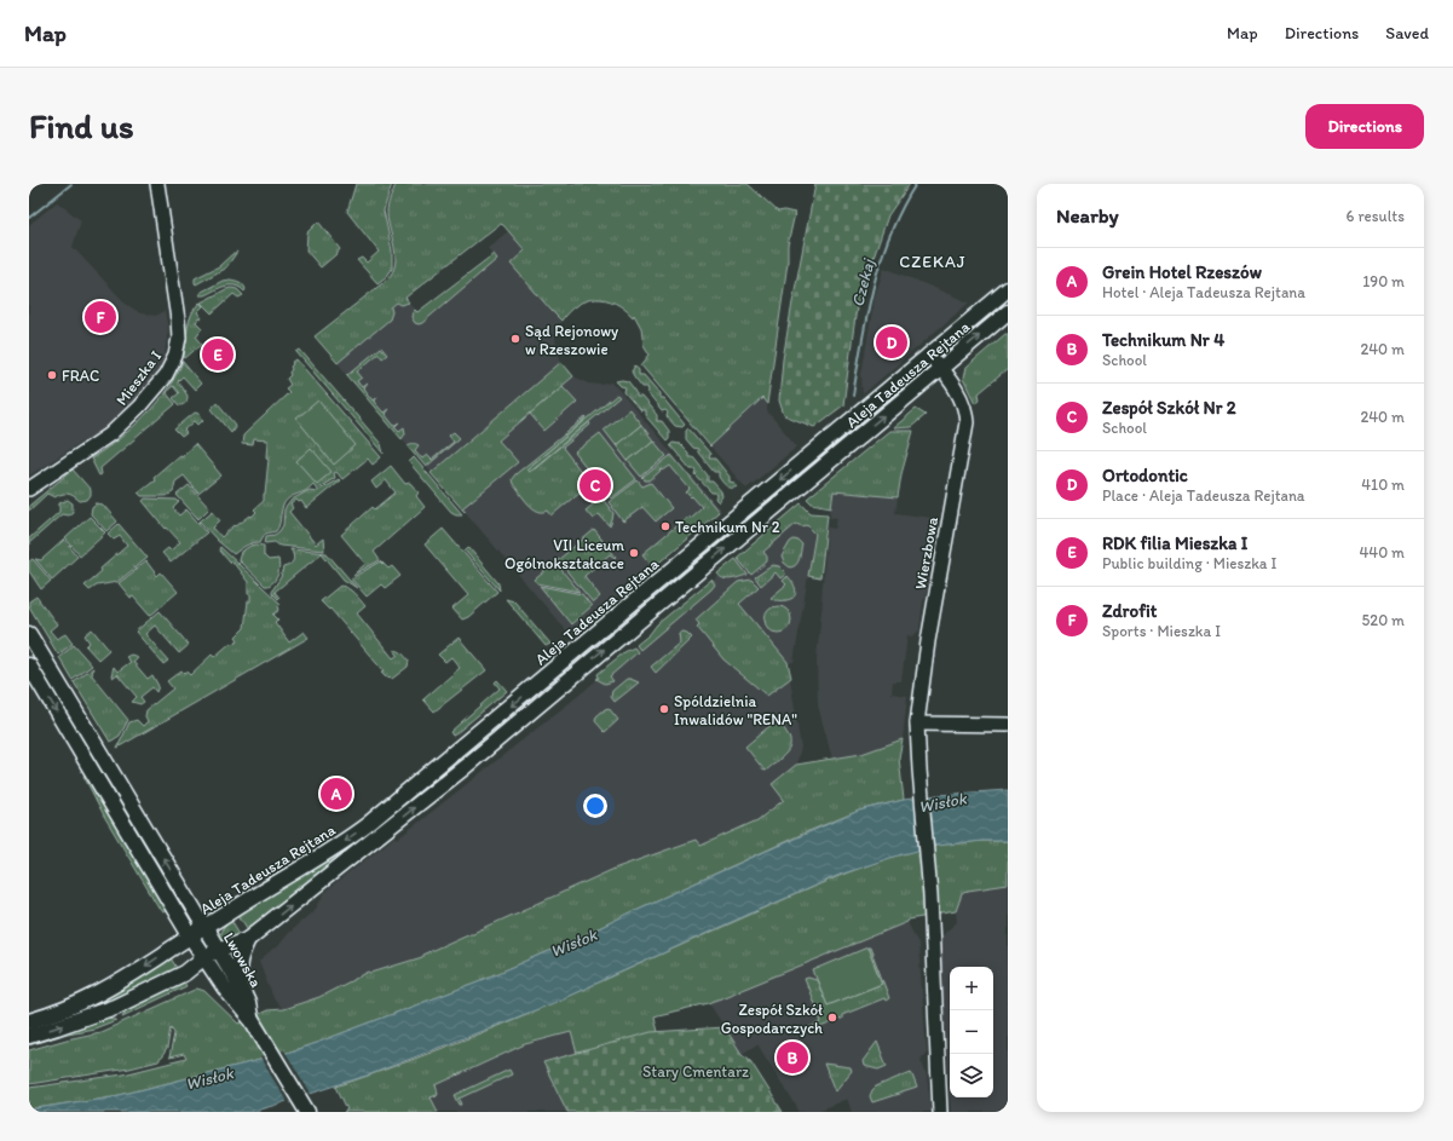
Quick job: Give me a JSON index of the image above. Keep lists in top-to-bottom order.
{
  "streets": {
    "main road": ["Aleja Tadeusza Rejtana", "Lwowska"],
    "street": ["Mieszka I", "Wierzbowa"]
  },
  "crossings": [
    ["Aleja Tadeusza Rejtana", "Wierzbowa"],
    ["Aleja Tadeusza Rejtana", "Lwowska"]
  ],
  "districts": ["CZEKAJ"],
  "water": ["Czekaj", "Wisłok"],
  "parks": ["Stary Cmentarz"],
  "places": [
    "Sąd Rejonowy w Rzeszowie",
    "FRAC",
    "Technikum Nr 2",
    "VII Liceum Ogólnokształcace",
    "Spóldzielnia Inwalidów \"RENA\"",
    "Zespół Szkół Gospodarczych"
  ],
  "page": {
    "header": "Map",
    "nav": ["Map", "Directions", "Saved"],
    "buttons": "Directions",
    "title": "Find us",
    "heading": ["Nearby", "6 results"],
    "list": [
      {
        "mark": "A",
        "name": "Grein Hotel Rzeszów",
        "note": "Hotel · Aleja Tadeusza Rejtana",
        "value": "190 m"
      },
      {
        "mark": "B",
        "name": "Technikum Nr 4",
        "note": "School",
        "value": "240 m"
      },
      {
        "mark": "C",
        "name": "Zespół Szkół Nr 2",
        "note": "School",
        "value": "240 m"
      },
      {
        "mark": "D",
        "name": "Ortodontic",
        "note": "Place · Aleja Tadeusza Rejtana",
        "value": "410 m"
      },
      {
        "mark": "E",
        "name": "RDK filia Mieszka I",
        "note": "Public building · Mieszka I",
        "value": "440 m"
      },
      {
        "mark": "F",
        "name": "Zdrofit",
        "note": "Sports · Mieszka I",
        "value": "520 m"
      }
    ],
    "pins": [
      "F",
      "D",
      "E",
      "C",
      "A",
      "B"
    ],
    "map_buttons": ["+", "−"]
  }
}
